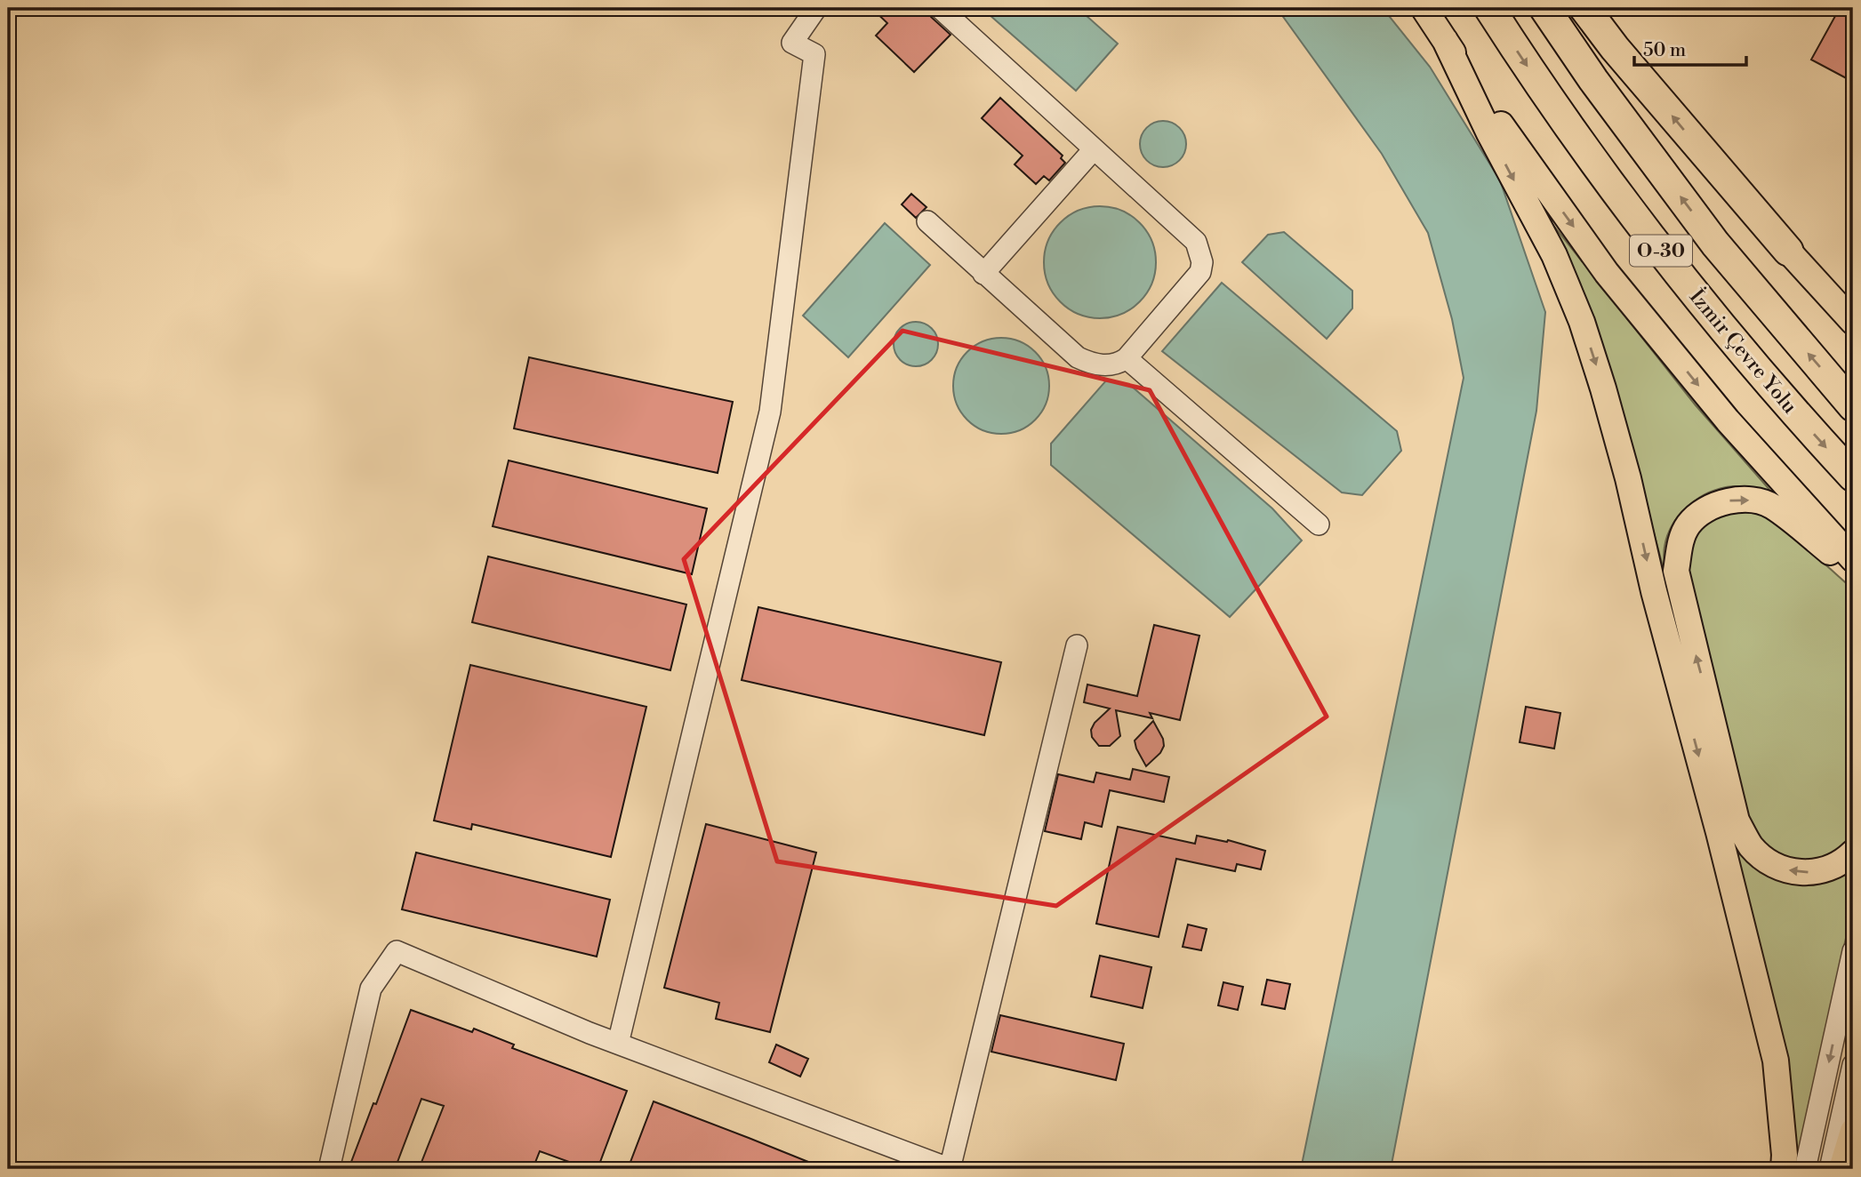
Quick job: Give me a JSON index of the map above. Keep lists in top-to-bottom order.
{
  "streets": {
    "highway": ["O-30", "İzmir Çevre Yolu"]
  },
  "scale_bar": "50 m"
}
